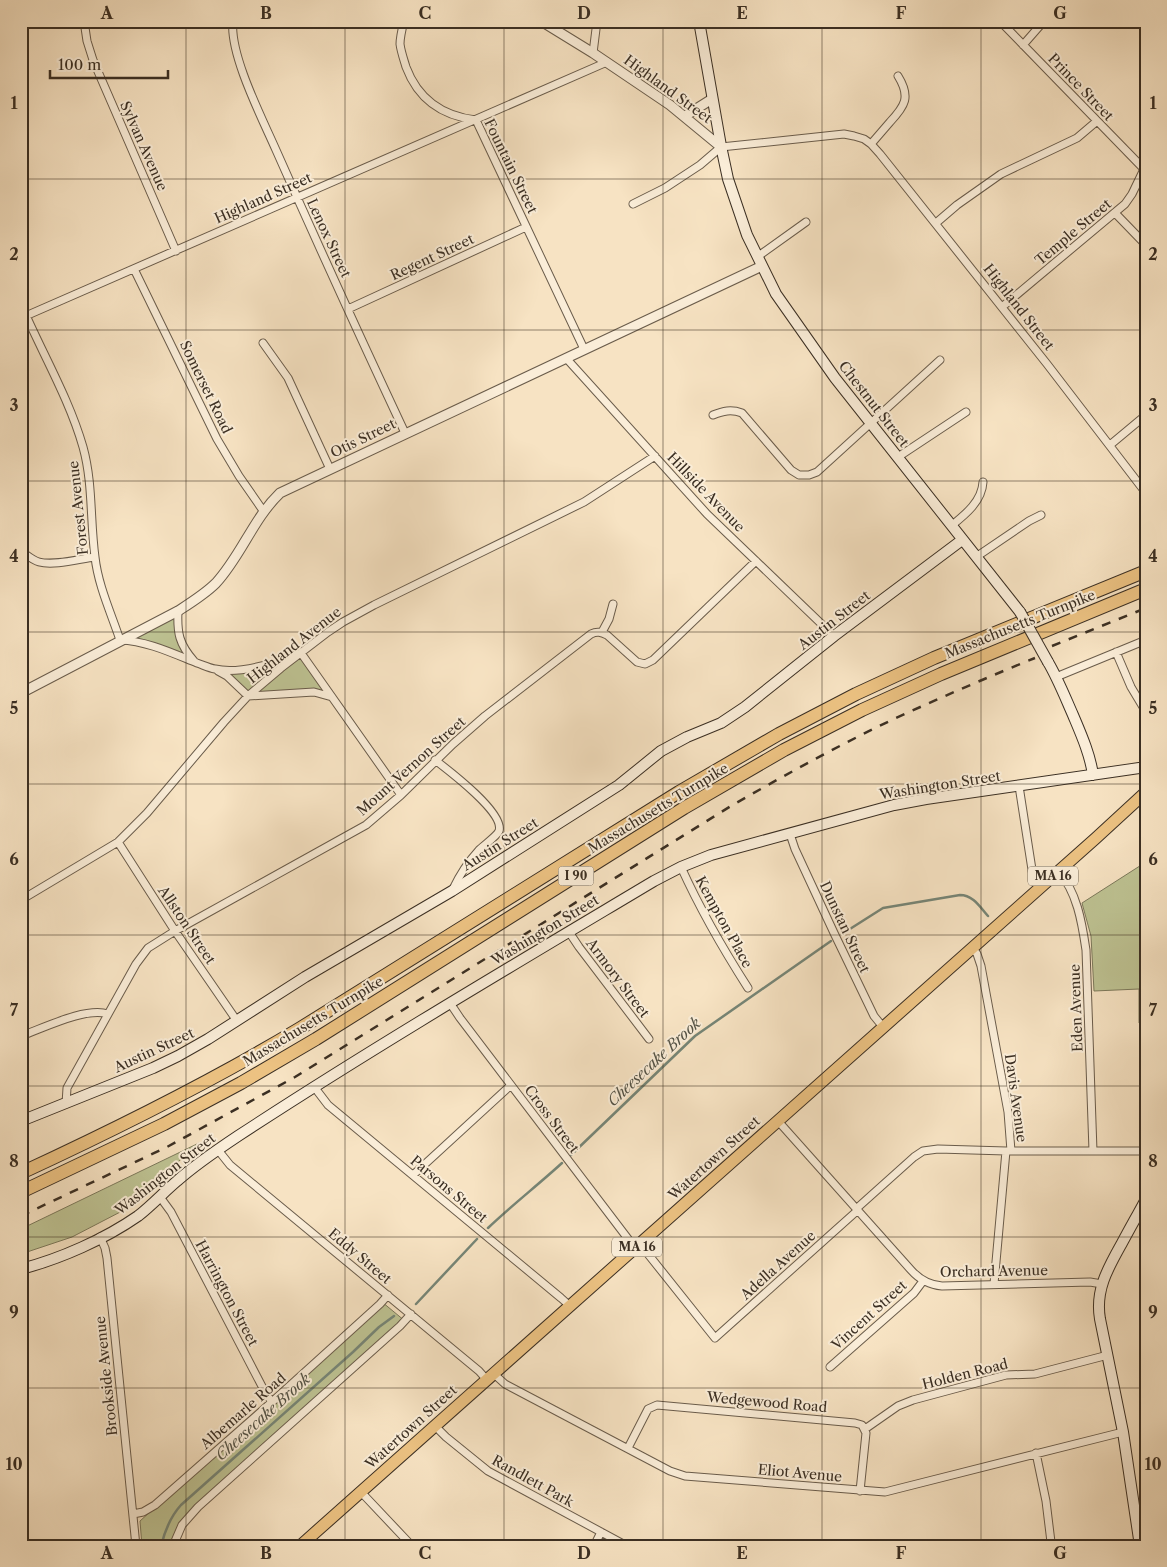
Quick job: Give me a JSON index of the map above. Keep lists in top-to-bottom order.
{
  "streets": {
    "highway": ["Massachusetts Turnpike", "I 90"],
    "main road": [
      "Chestnut Street",
      "Austin Street",
      "Washington Street",
      "MA 16",
      "Watertown Street"
    ],
    "street": [
      "Prince Street",
      "Highland Street",
      "Sylvan Avenue",
      "Fountain Street",
      "Temple Street",
      "Lenox Street",
      "Regent Street",
      "Somerset Road",
      "Otis Street",
      "Hillside Avenue",
      "Forest Avenue",
      "Highland Avenue",
      "Mount Vernon Street",
      "Kempton Place",
      "Allston Street",
      "Dunstan Street",
      "Armory Street",
      "Eden Avenue",
      "Davis Avenue",
      "Cross Street",
      "Parsons Street",
      "Eddy Street",
      "Adella Avenue",
      "Orchard Avenue",
      "Harrington Street",
      "Vincent Street",
      "Holden Road",
      "Brookside Avenue",
      "Wedgewood Road",
      "Albemarle Road",
      "Eliot Avenue",
      "Randlett Park"
    ]
  },
  "crossings": [
    ["Prince Street", "Temple Street"],
    ["Highland Street", "Sylvan Avenue"],
    ["Highland Street", "Fountain Street"],
    ["Highland Street", "Temple Street"],
    ["Highland Street", "Lenox Street"],
    ["Highland Street", "Somerset Road"],
    ["Highland Street", "Chestnut Street"],
    ["Highland Street", "Forest Avenue"],
    ["Fountain Street", "Regent Street"],
    ["Fountain Street", "Otis Street"],
    ["Lenox Street", "Regent Street"],
    ["Lenox Street", "Otis Street"],
    ["Somerset Road", "Otis Street"],
    ["Chestnut Street", "Otis Street"],
    ["Chestnut Street", "Austin Street"],
    ["Chestnut Street", "Washington Street"],
    ["Otis Street", "Hillside Avenue"],
    ["Otis Street", "Forest Avenue"],
    ["Hillside Avenue", "Austin Street"],
    ["Hillside Avenue", "Highland Avenue"],
    ["Austin Street", "Mount Vernon Street"],
    ["Austin Street", "Allston Street"],
    ["Highland Avenue", "Allston Street"],
    ["Mount Vernon Street", "Allston Street"],
    ["Washington Street", "Kempton Place"],
    ["Washington Street", "Dunstan Street"],
    ["Washington Street", "Armory Street"],
    ["Washington Street", "Cross Street"],
    ["Washington Street", "Parsons Street"],
    ["Washington Street", "Eddy Street"],
    ["Washington Street", "Harrington Street"],
    ["Washington Street", "Brookside Avenue"],
    ["Dunstan Street", "Watertown Street"],
    ["Eden Avenue", "Davis Avenue"],
    ["Eden Avenue", "Watertown Street"],
    ["Davis Avenue", "Watertown Street"],
    ["Cross Street", "Watertown Street"],
    ["Cross Street", "Adella Avenue"],
    ["Watertown Street", "Parsons Street"],
    ["Watertown Street", "Eddy Street"],
    ["Watertown Street", "Adella Avenue"],
    ["Watertown Street", "Eliot Avenue"],
    ["Watertown Street", "Randlett Park"],
    ["Eddy Street", "Albemarle Road"],
    ["Eddy Street", "Eliot Avenue"],
    ["Adella Avenue", "Orchard Avenue"],
    ["Orchard Avenue", "Vincent Street"],
    ["Harrington Street", "Albemarle Road"],
    ["Holden Road", "Wedgewood Road"],
    ["Brookside Avenue", "Albemarle Road"],
    ["Wedgewood Road", "Eliot Avenue"]
  ],
  "water": ["Cheesecake Brook"],
  "scale_bar": "100 m",
  "grid": {
    "columns": [
      "A",
      "B",
      "C",
      "D",
      "E",
      "F",
      "G"
    ],
    "rows": [
      "1",
      "2",
      "3",
      "4",
      "5",
      "6",
      "7",
      "8",
      "9",
      "10"
    ]
  }
}
